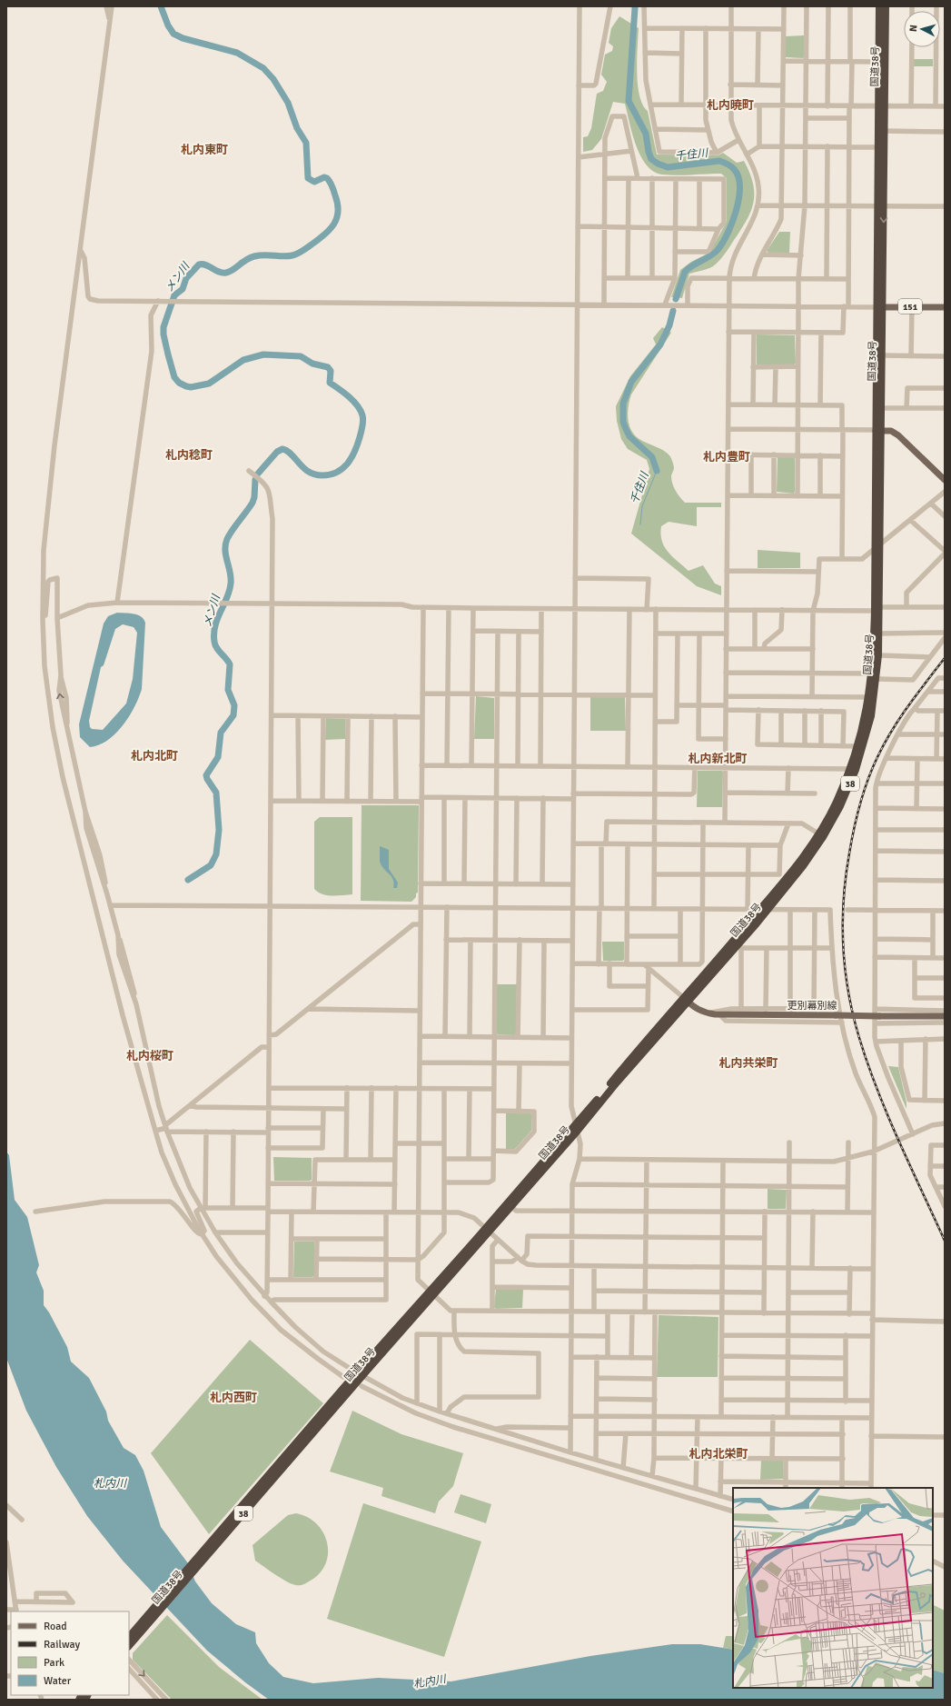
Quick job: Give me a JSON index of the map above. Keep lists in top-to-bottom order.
{
  "streets": {
    "highway": ["国道38号", "38"],
    "main road": ["151", "更別幕別線"]
  },
  "crossings": [
    ["国道38号", "151"]
  ],
  "districts": [
    "札内暁町",
    "札内東町",
    "札内稔町",
    "札内豊町",
    "札内北町",
    "札内新北町",
    "札内桜町",
    "札内共栄町",
    "札内西町",
    "札内北栄町"
  ],
  "water": ["千住川", "メン川", "札内川"],
  "legend": [
    "Road",
    "Railway",
    "Park",
    "Water"
  ],
  "north": "left"
}
